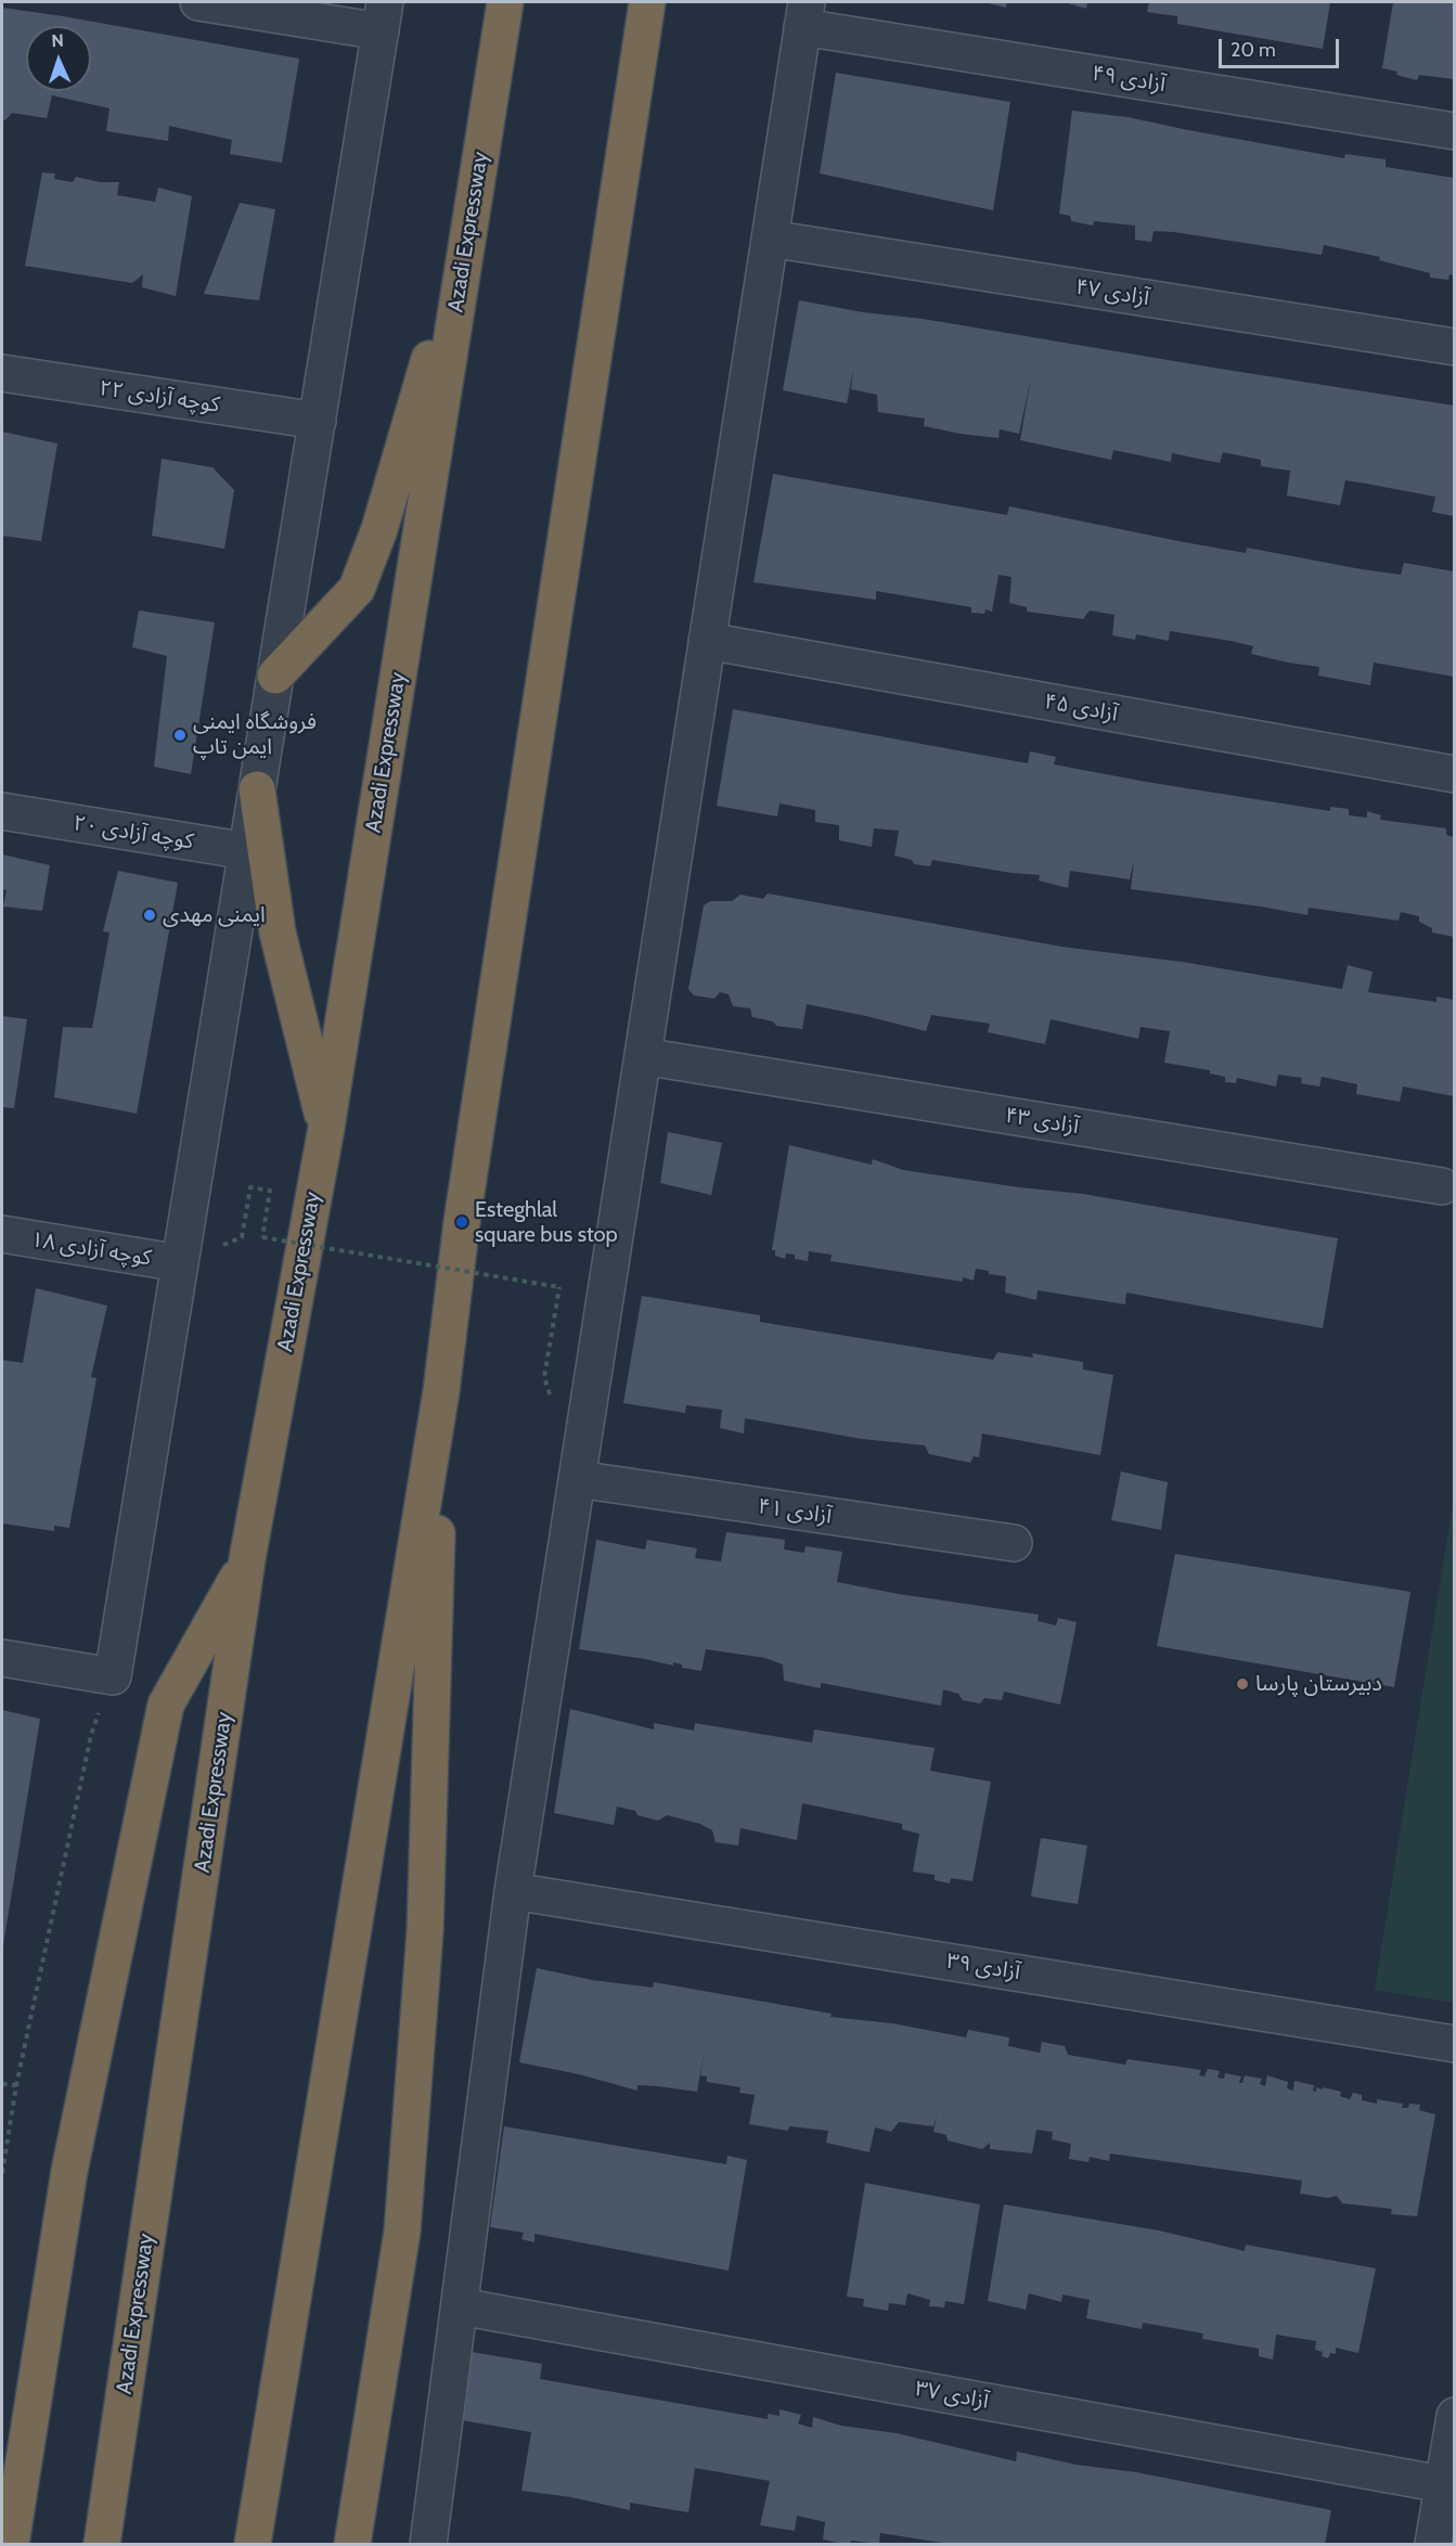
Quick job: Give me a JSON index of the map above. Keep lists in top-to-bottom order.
{
  "streets": {
    "highway": ["Azadi Expressway"],
    "street": [
      "۴۹ آزادی",
      "۴۷ آزادی",
      "کوچه آزادی ۲۲",
      "۴۵ آزادی",
      "کوچه آزادی ۲۰",
      "۴۳ آزادی",
      "کوچه آزادی ۱۸",
      "۴۱ آزادی",
      "۳۹ آزادی",
      "۳۷ آزادی"
    ]
  },
  "places": [
    "فروشگاه ایمنی ایمن تاپ",
    "ایمنی مهدی",
    "Esteghlal square bus stop",
    "دبیرستان پارسا"
  ],
  "scale_bar": "20 m",
  "north": "top"
}
